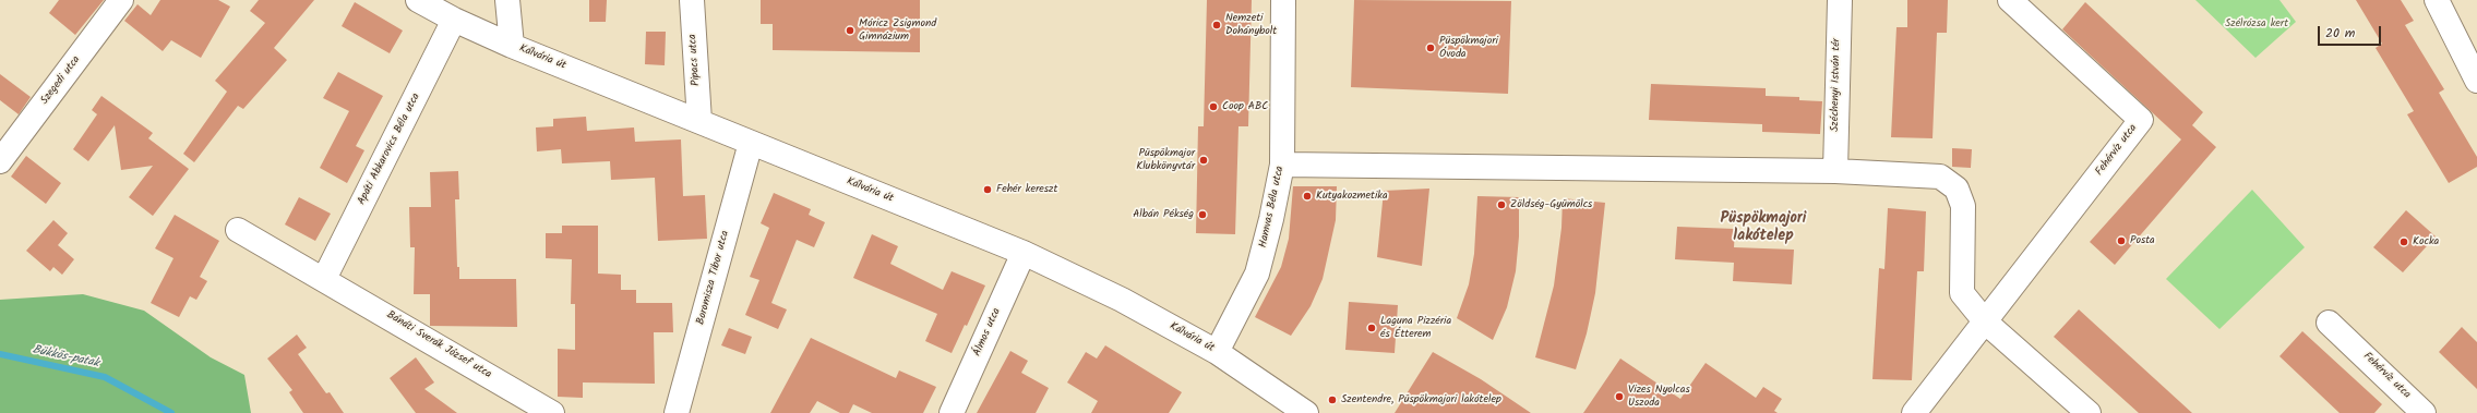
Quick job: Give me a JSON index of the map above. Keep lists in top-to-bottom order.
{
  "streets": {
    "street": [
      "Kálvária út",
      "Pipacs utca",
      "Szegedi utca",
      "Széchenyi István tér",
      "Apáti Abkarovics Béla utca",
      "Fehérvíz utca",
      "Hamvas Béla utca",
      "Boromisza Tibor utca",
      "Álmos utca",
      "Bánáti Sverák József utca"
    ]
  },
  "crossings": [
    ["Kálvária út", "Pipacs utca"],
    ["Kálvária út", "Apáti Abkarovics Béla utca"],
    ["Kálvária út", "Hamvas Béla utca"],
    ["Kálvária út", "Boromisza Tibor utca"],
    ["Kálvária út", "Álmos utca"],
    ["Apáti Abkarovics Béla utca", "Bánáti Sverák József utca"]
  ],
  "districts": ["Püspökmajori lakótelep"],
  "water": ["Bükkös-patak"],
  "parks": ["Szélrózsa kert"],
  "places": [
    "Nemzeti Dohánybolt",
    "Móricz Zsigmond Gimnázium",
    "Püspökmajori Óvoda",
    "Coop ABC",
    "Püspökmajor Klubkönyvtár",
    "Fehér kereszt",
    "Kutyakozmetika",
    "Zöldség-Gyümölcs",
    "Albán Pékség",
    "Posta",
    "Kocka",
    "Laguna Pizzéria és Étterem",
    "Vizes Nyolcas Uszoda",
    "Szentendre, Püspökmajori lakótelep"
  ],
  "scale_bar": "20 m"
}
